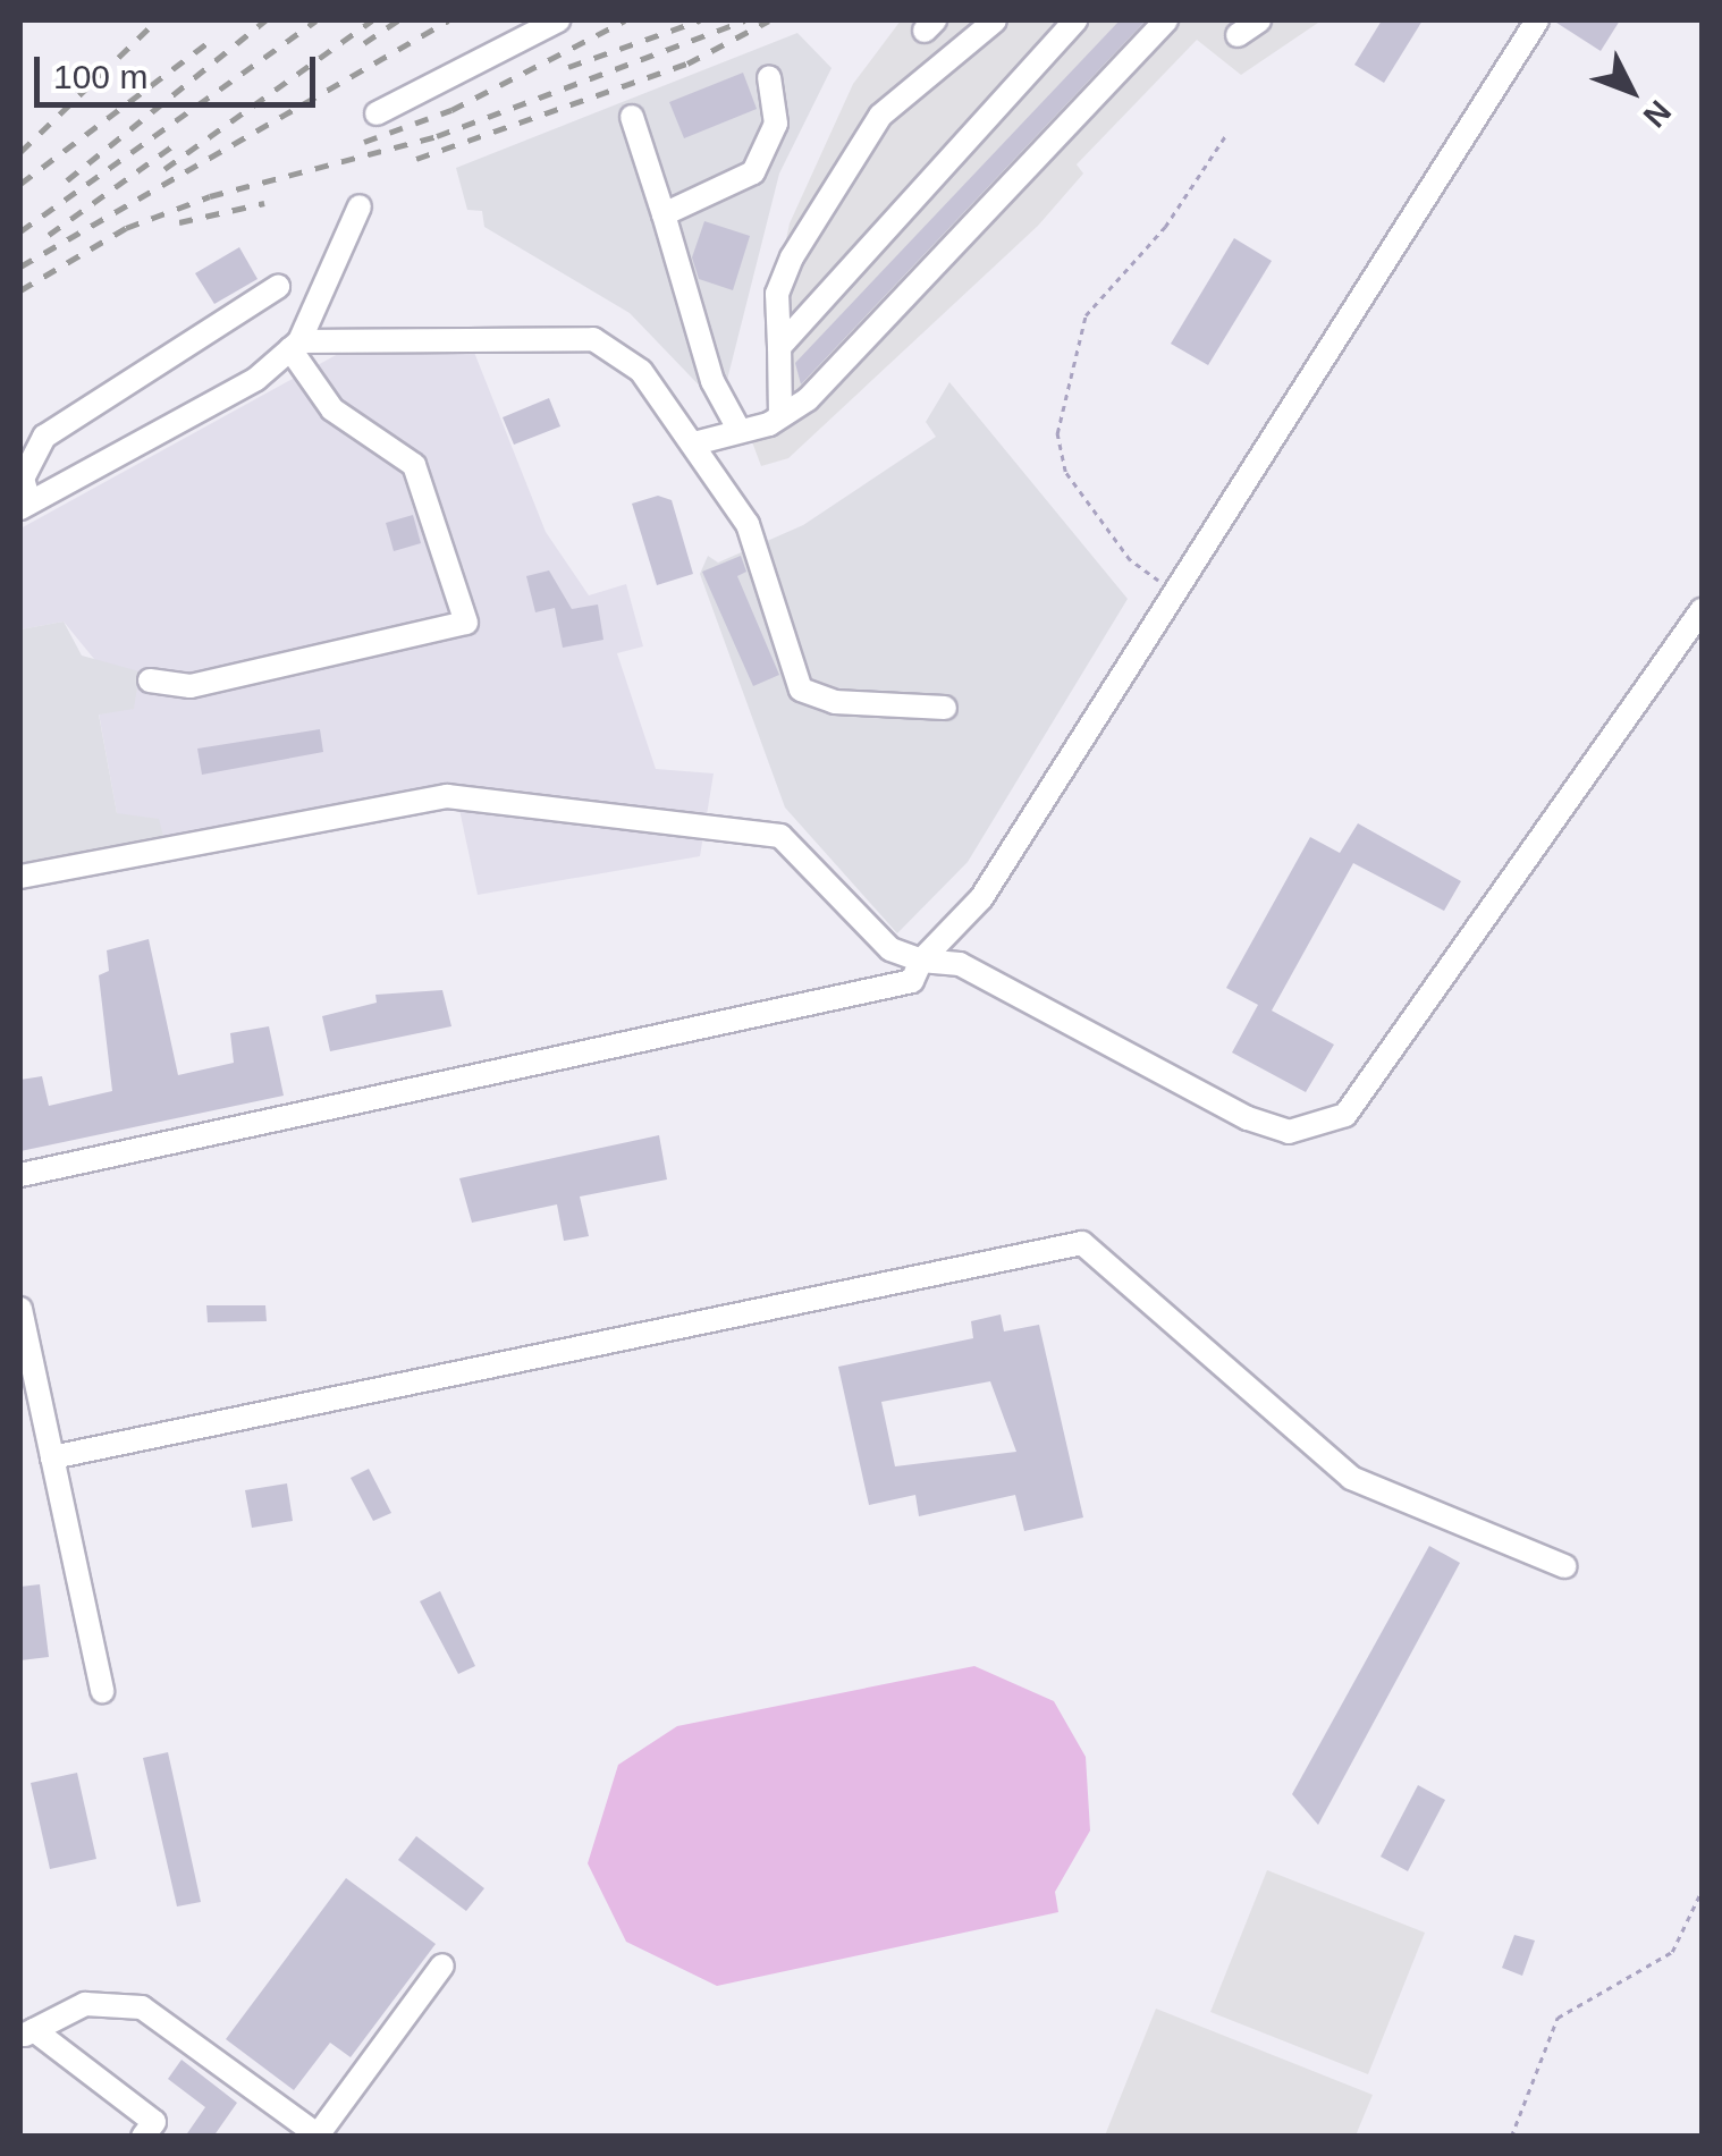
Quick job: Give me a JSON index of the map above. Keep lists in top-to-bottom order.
{
  "scale_bar": "100 m",
  "north": "bottom right"
}
